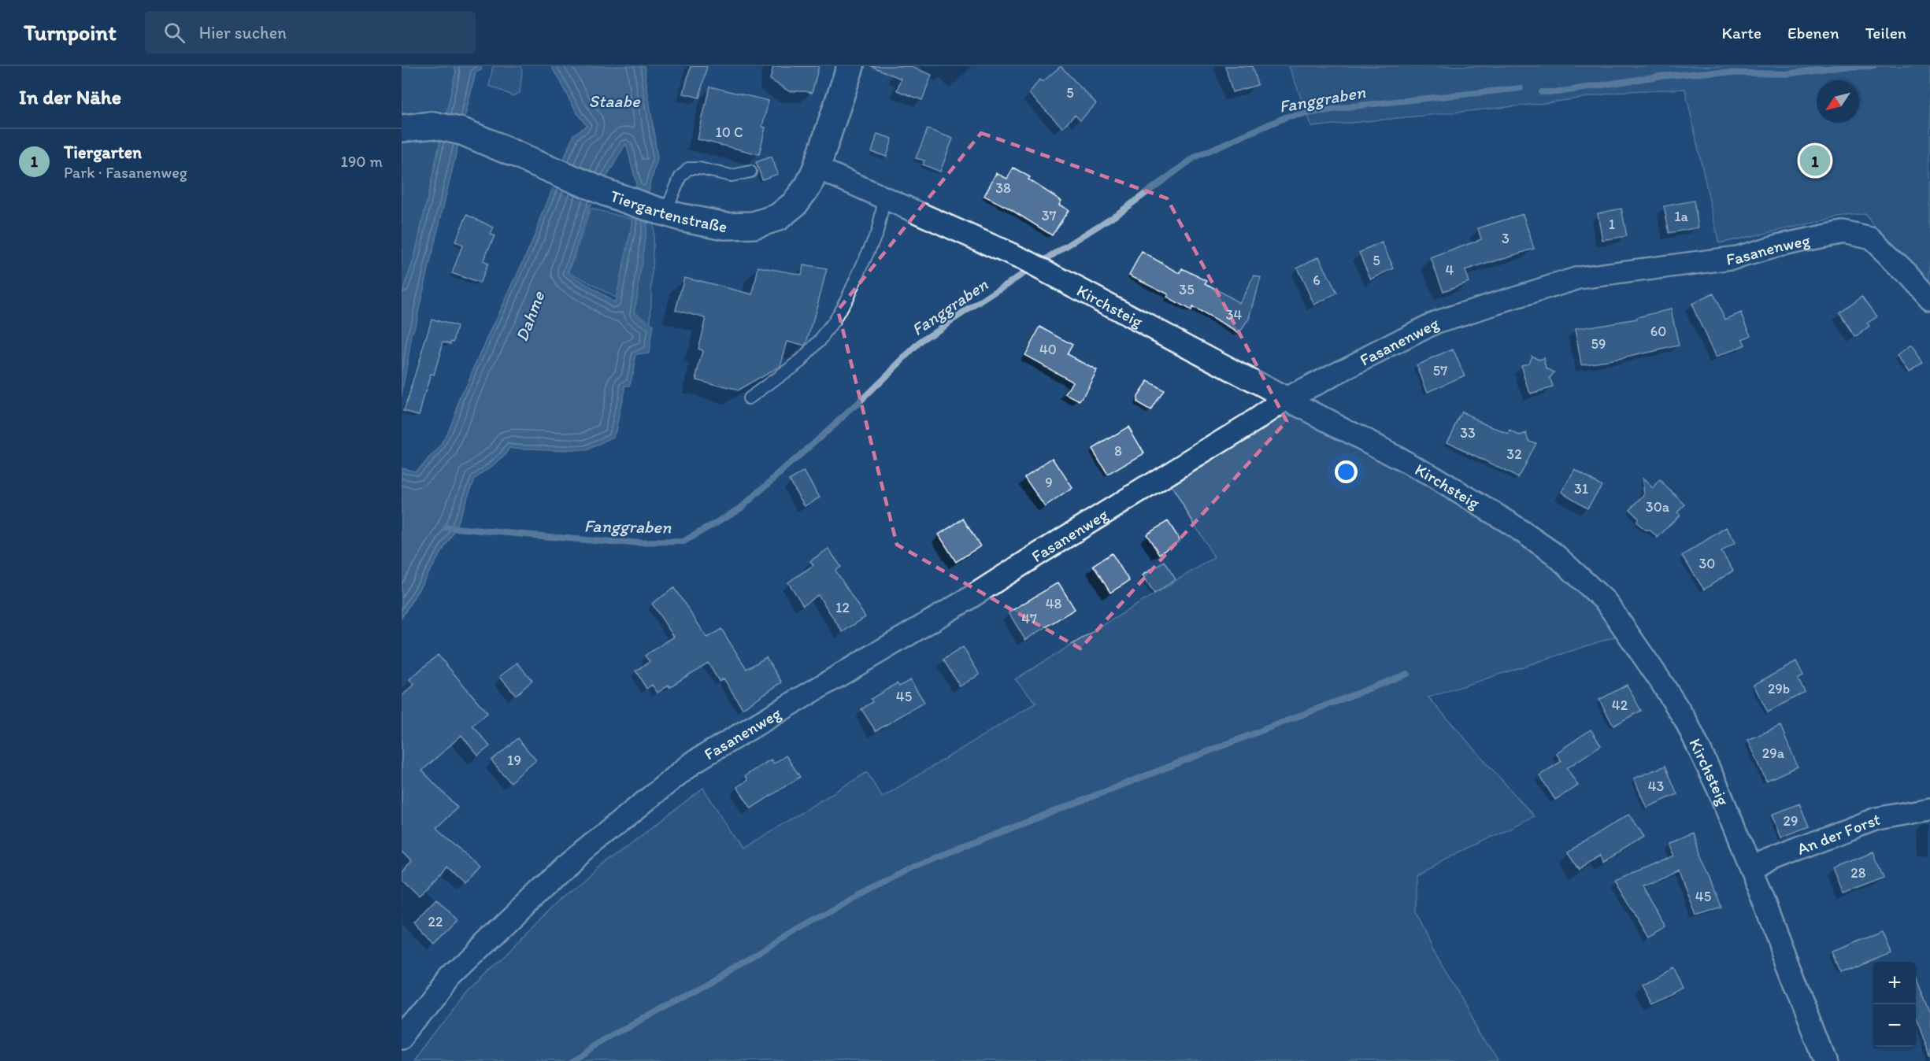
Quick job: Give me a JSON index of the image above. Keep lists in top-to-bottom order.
{
  "streets": {
    "street": [
      "Tiergartenstraße",
      "Fasanenweg",
      "Kirchsteig",
      "An der Forst"
    ]
  },
  "crossings": [
    ["Tiergartenstraße", "Kirchsteig"],
    ["Fasanenweg", "Kirchsteig"],
    ["Kirchsteig", "An der Forst"]
  ],
  "water": ["Fanggraben", "Staabe", "Dahme"],
  "house_numbers": [
    "5",
    "10 C",
    "38",
    "37",
    "1a",
    "1",
    "3",
    "5",
    "4",
    "6",
    "35",
    "34",
    "60",
    "59",
    "40",
    "57",
    "33",
    "8",
    "32",
    "9",
    "31",
    "30a",
    "30",
    "48",
    "12",
    "47",
    "29b",
    "45",
    "42",
    "29a",
    "19",
    "43",
    "29",
    "28",
    "45",
    "22"
  ],
  "north": "bottom left",
  "page": {
    "header": "Turnpoint",
    "search": "Hier suchen",
    "nav": ["Karte", "Ebenen", "Teilen"],
    "heading": "In der Nähe",
    "list": [
      {
        "mark": "1",
        "name": "Tiergarten",
        "note": "Park · Fasanenweg",
        "value": "190 m"
      }
    ],
    "pins": "1",
    "map_buttons": ["+", "−"]
  }
}
